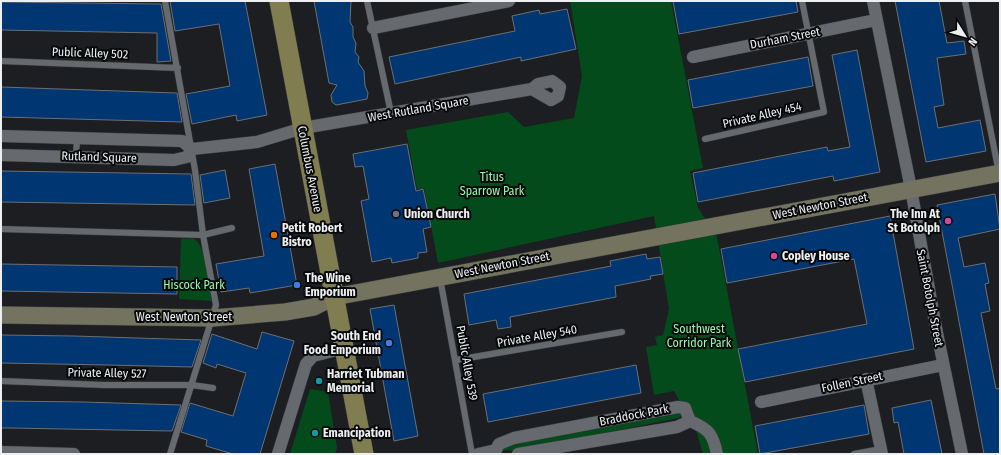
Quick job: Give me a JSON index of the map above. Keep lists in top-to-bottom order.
{
  "streets": {
    "main road": ["Columbus Avenue", "West Newton Street"],
    "street": [
      "Durham Street",
      "West Rutland Square",
      "Rutland Square",
      "Saint Botolph Street",
      "Follen Street",
      "Braddock Park"
    ],
    "lane": [
      "Public Alley 502",
      "Private Alley 454",
      "Private Alley 540",
      "Public Alley 539",
      "Private Alley 527"
    ]
  },
  "crossings": [
    ["Durham Street", "Private Alley 454"],
    ["Durham Street", "Saint Botolph Street"],
    ["West Rutland Square", "Rutland Square"],
    ["West Rutland Square", "Columbus Avenue"],
    ["Rutland Square", "Columbus Avenue"],
    ["Columbus Avenue", "West Newton Street"],
    ["West Newton Street", "Saint Botolph Street"],
    ["West Newton Street", "Public Alley 539"],
    ["Saint Botolph Street", "Follen Street"],
    ["Private Alley 540", "Public Alley 539"]
  ],
  "parks": ["Titus Sparrow Park", "Hiscock Park", "Southwest Corridor Park"],
  "places": [
    "Union Church",
    "The Inn At St Botolph",
    "Petit Robert Bistro",
    "Copley House",
    "The Wine Emporium",
    "South End Food Emporium",
    "Harriet Tubman Memorial",
    "Emancipation"
  ],
  "north": "bottom right"
}
